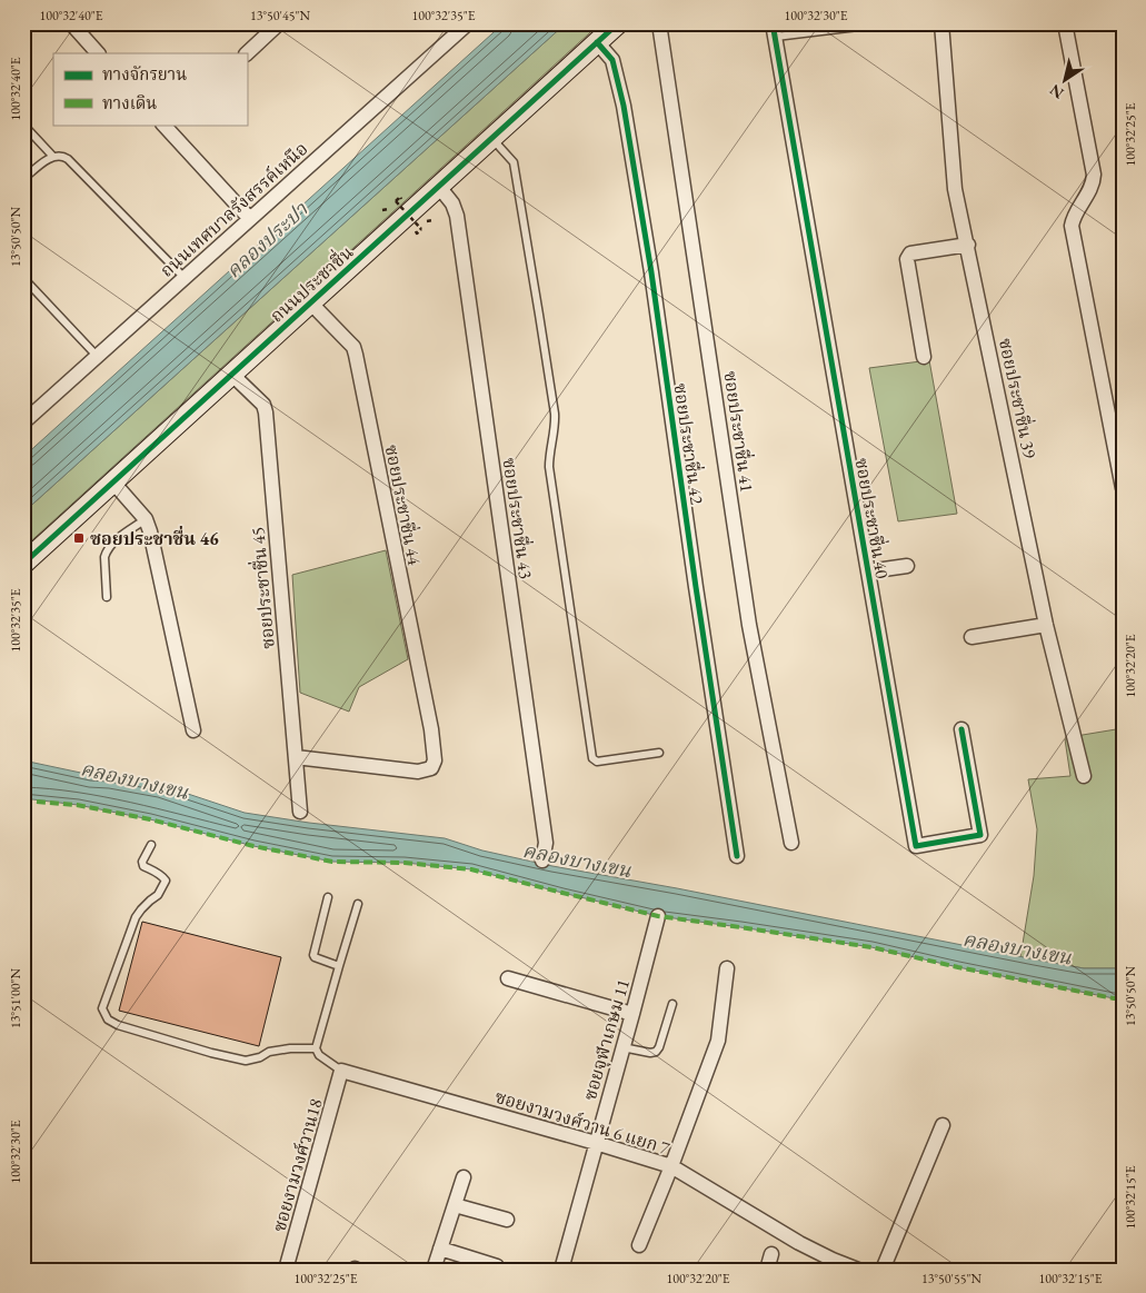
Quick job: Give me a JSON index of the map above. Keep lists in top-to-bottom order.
{
  "streets": {
    "main road": ["ถนนประชาชื่น"],
    "street": [
      "ถนนเทศบาลรังสรรค์เหนือ",
      "ซอยประชาชื่น 39",
      "ซอยประชาชื่น 41",
      "ซอยประชาชื่น 42",
      "ซอยประชาชื่น 44",
      "ซอยประชาชื่น 43",
      "ซอยประชาชื่น 40",
      "ซอยประชาชื่น 45",
      "ซอยจุฬาเกษม 11",
      "ซอยงามวงศ์วาน 6 แยก 7",
      "ซอยงามวงศ์วาน18"
    ]
  },
  "crossings": [
    ["ถนนประชาชื่น", "ซอยประชาชื่น 42"],
    ["ถนนประชาชื่น", "ซอยประชาชื่น 44"],
    ["ถนนประชาชื่น", "ซอยประชาชื่น 43"],
    ["ถนนประชาชื่น", "ซอยประชาชื่น 45"],
    ["ซอยประชาชื่น 44", "ซอยประชาชื่น 45"],
    ["ซอยจุฬาเกษม 11", "ซอยงามวงศ์วาน 6 แยก 7"],
    ["ซอยงามวงศ์วาน 6 แยก 7", "ซอยงามวงศ์วาน18"]
  ],
  "water": ["คลองประปา", "คลองบางเขน"],
  "places": {
    "transit": ["ซอยประชาชื่น 46"]
  },
  "legend": ["ทางจักรยาน", "ทางเดิน"],
  "north": "bottom left",
  "coordinates": [
    "100°32'40\"E",
    "13°50'45\"N",
    "100°32'35\"E",
    "100°32'30\"E",
    "100°32'25\"E",
    "13°50'50\"N",
    "100°32'20\"E",
    "13°51'00\"N",
    "100°32'15\"E",
    "13°50'55\"N"
  ]
}
